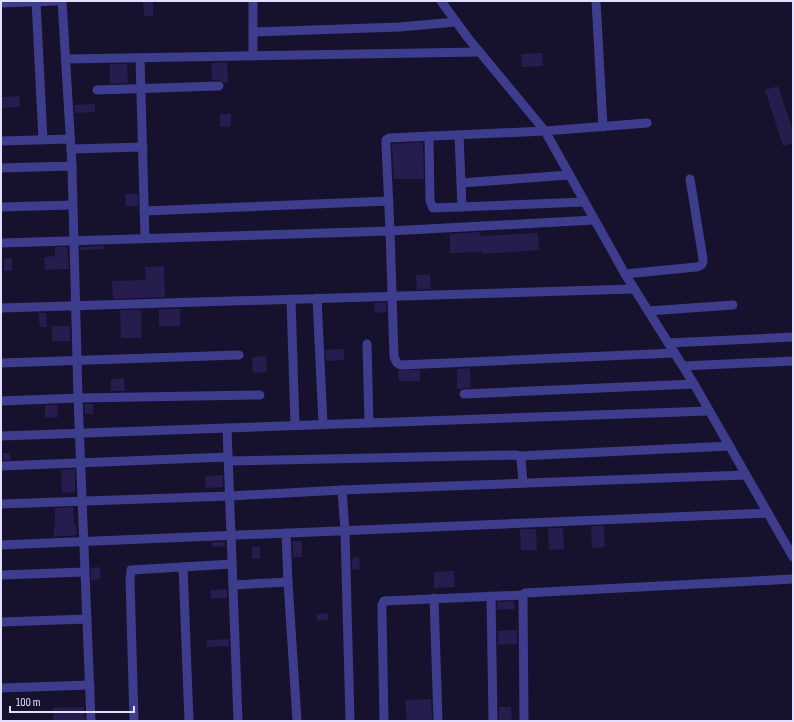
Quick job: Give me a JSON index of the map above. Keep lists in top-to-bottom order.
{
  "scale_bar": "100 m"
}
